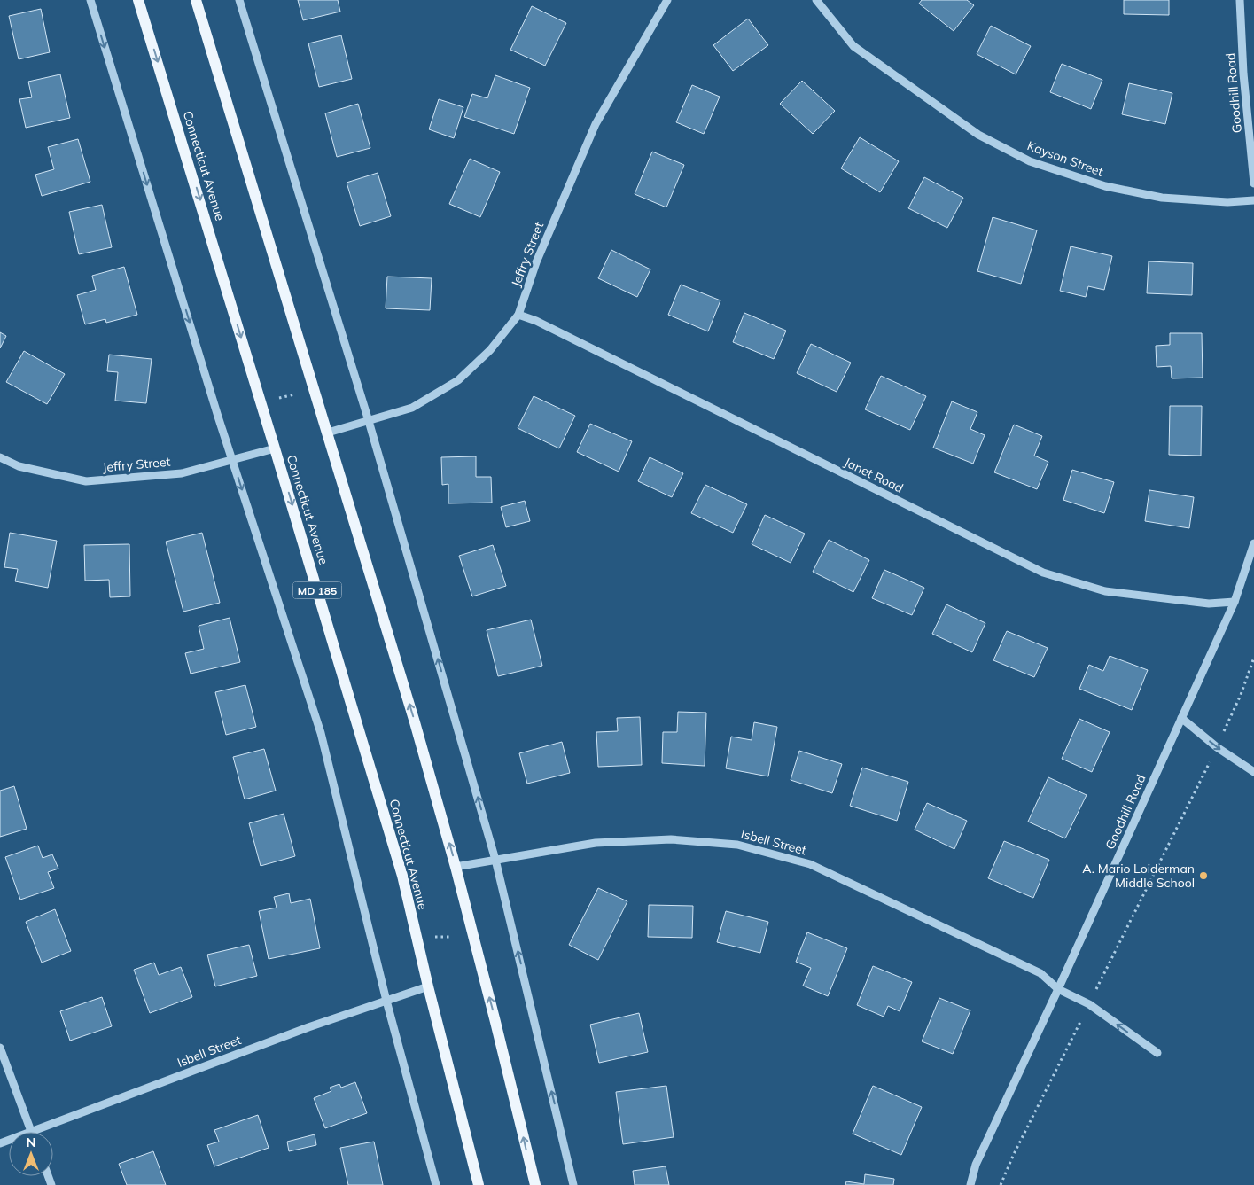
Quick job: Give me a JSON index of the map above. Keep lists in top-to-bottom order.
{
  "streets": {
    "main road": ["Connecticut Avenue", "MD 185"],
    "street": [
      "Goodhill Road",
      "Kayson Street",
      "Jeffry Street",
      "Janet Road",
      "Isbell Street"
    ]
  },
  "crossings": [
    ["Goodhill Road", "Janet Road"],
    ["Goodhill Road", "Isbell Street"],
    ["Connecticut Avenue", "Jeffry Street"],
    ["Connecticut Avenue", "Isbell Street"],
    ["Jeffry Street", "Janet Road"]
  ],
  "places": ["A. Mario Loiderman Middle School"],
  "north": "top"
}
